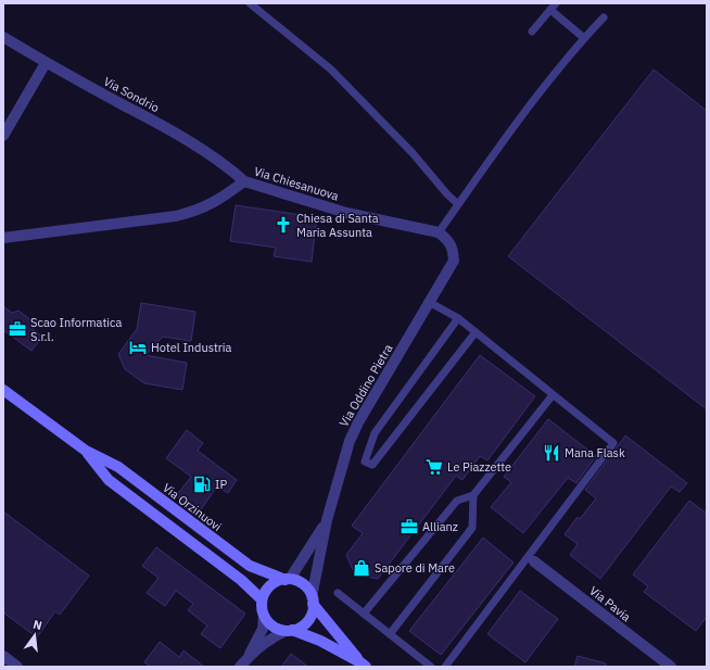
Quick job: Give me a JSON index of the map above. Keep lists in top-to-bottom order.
{
  "streets": {
    "main road": ["Via Orzinuovi"],
    "street": [
      "Via Sondrio",
      "Via Chiesanuova",
      "Via Oddino Pietra",
      "Via Pavia"
    ]
  },
  "crossings": [
    ["Via Sondrio", "Via Chiesanuova"],
    ["Via Chiesanuova", "Via Oddino Pietra"],
    ["Via Oddino Pietra", "Via Orzinuovi"]
  ],
  "places": {
    "church": ["Chiesa di Santa Maria Assunta"],
    "office": ["Scao Informatica S.r.l.", "Allianz"],
    "hotel": ["Hotel Industria"],
    "restaurant": ["Mana Flask"],
    "supermarket": ["Le Piazzette"],
    "fuel station": ["IP"],
    "shop": ["Sapore di Mare"]
  },
  "north": "top"
}
